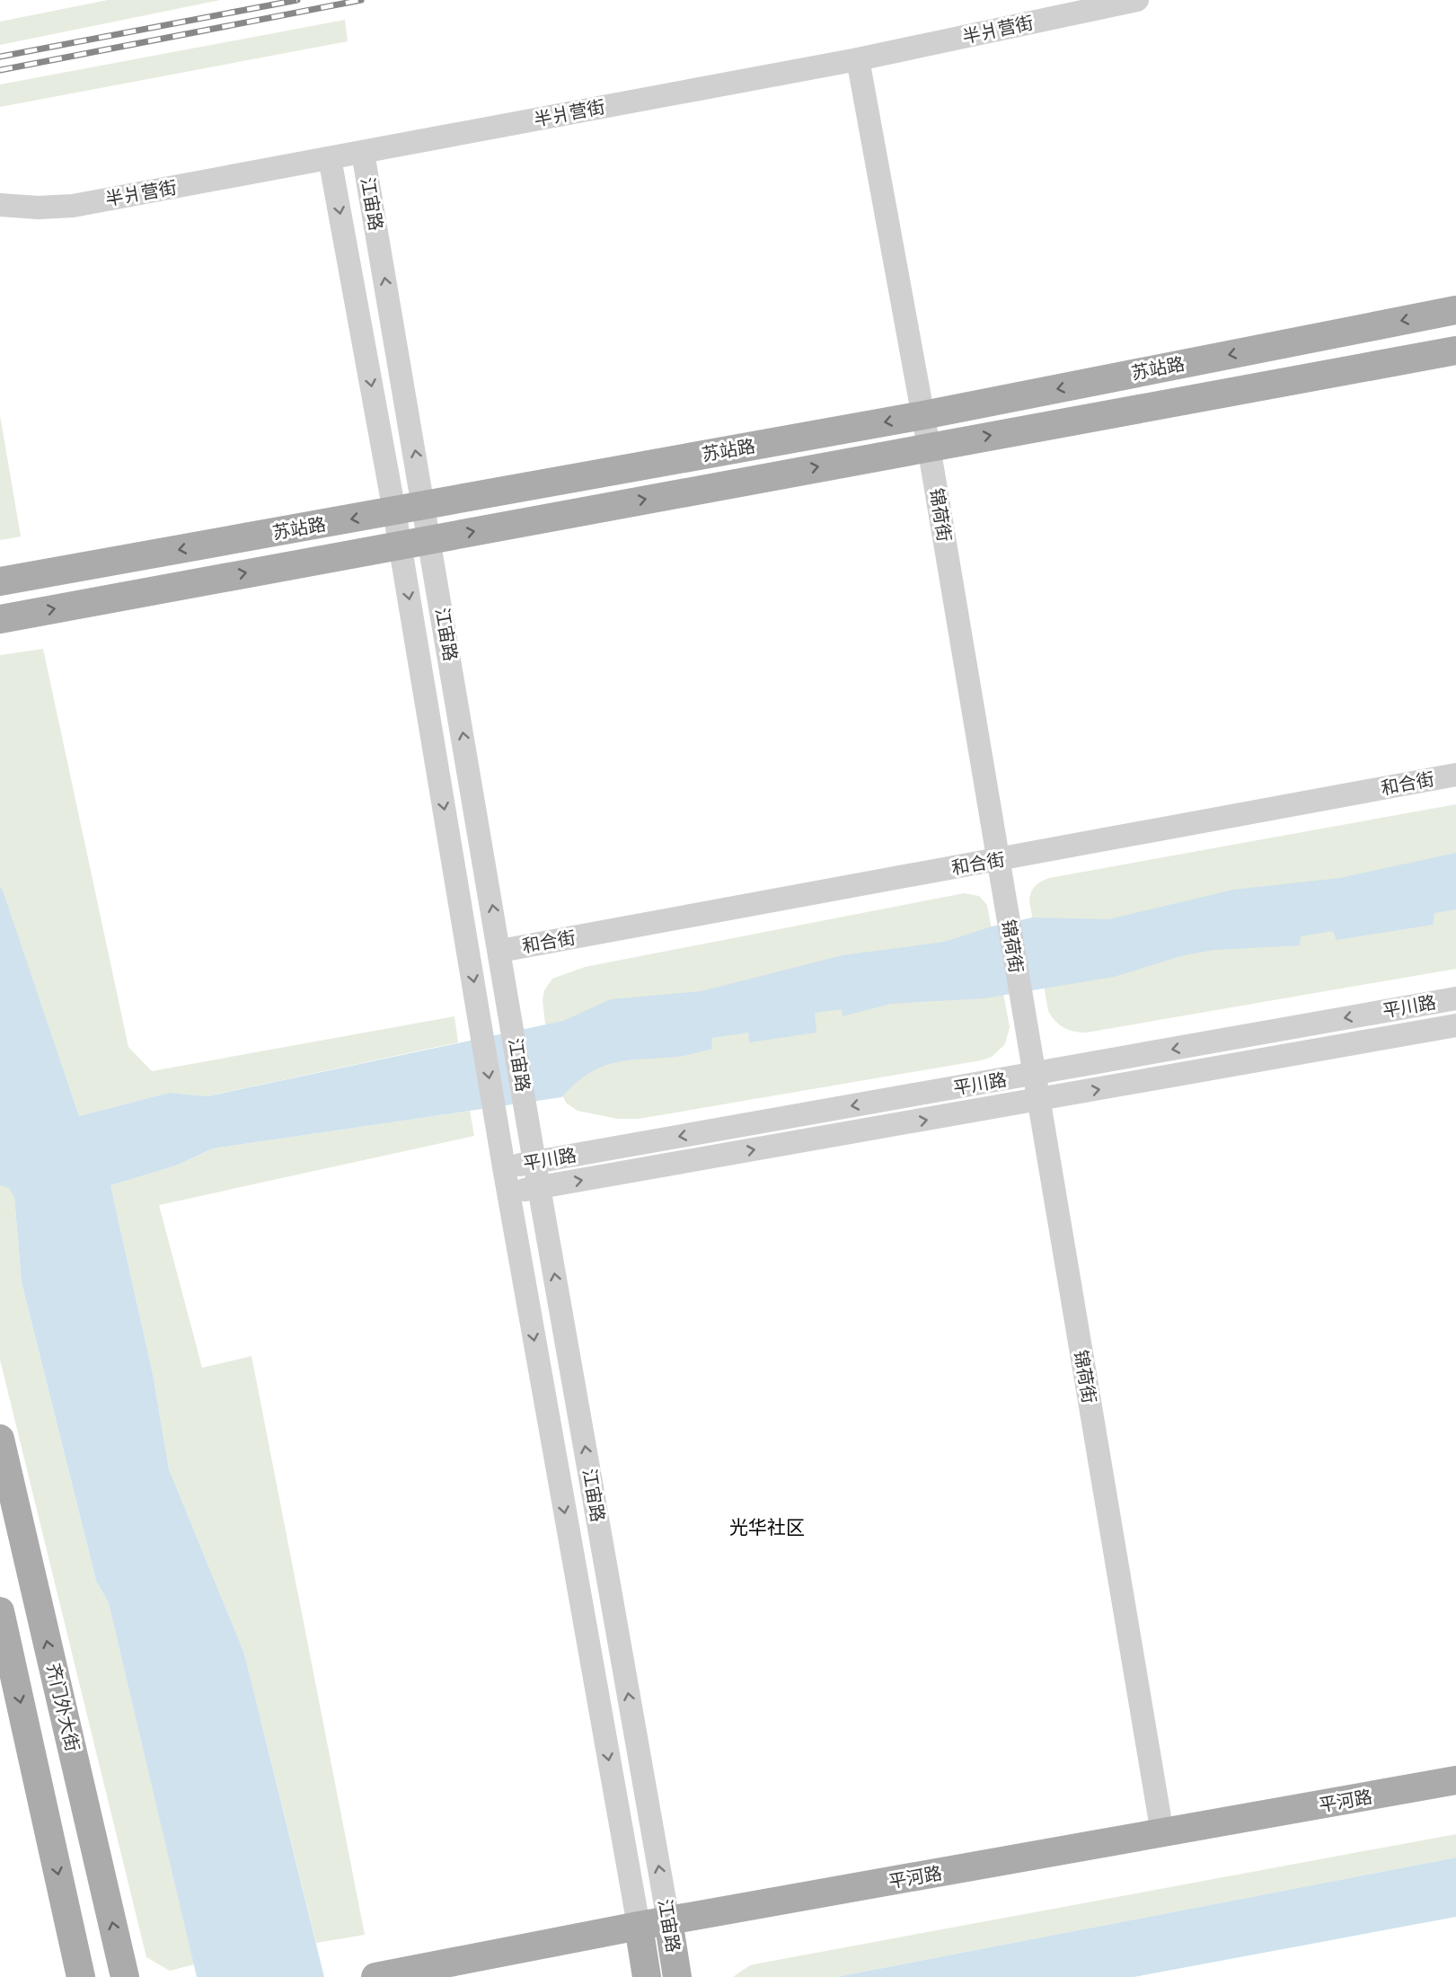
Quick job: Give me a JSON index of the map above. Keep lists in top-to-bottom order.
{
  "streets": {
    "main road": [
      "江宙路",
      "苏站路",
      "齐门外大街",
      "平河路"
    ],
    "street": [
      "半爿营街",
      "锦荷街",
      "和合街",
      "平川路"
    ]
  },
  "crossings": [
    ["半爿营街", "江宙路"],
    ["半爿营街", "锦荷街"],
    ["江宙路", "苏站路"],
    ["江宙路", "和合街"],
    ["江宙路", "平川路"],
    ["江宙路", "平河路"],
    ["苏站路", "锦荷街"],
    ["锦荷街", "和合街"],
    ["锦荷街", "平川路"],
    ["锦荷街", "平河路"]
  ],
  "districts": ["光华社区"]
}
